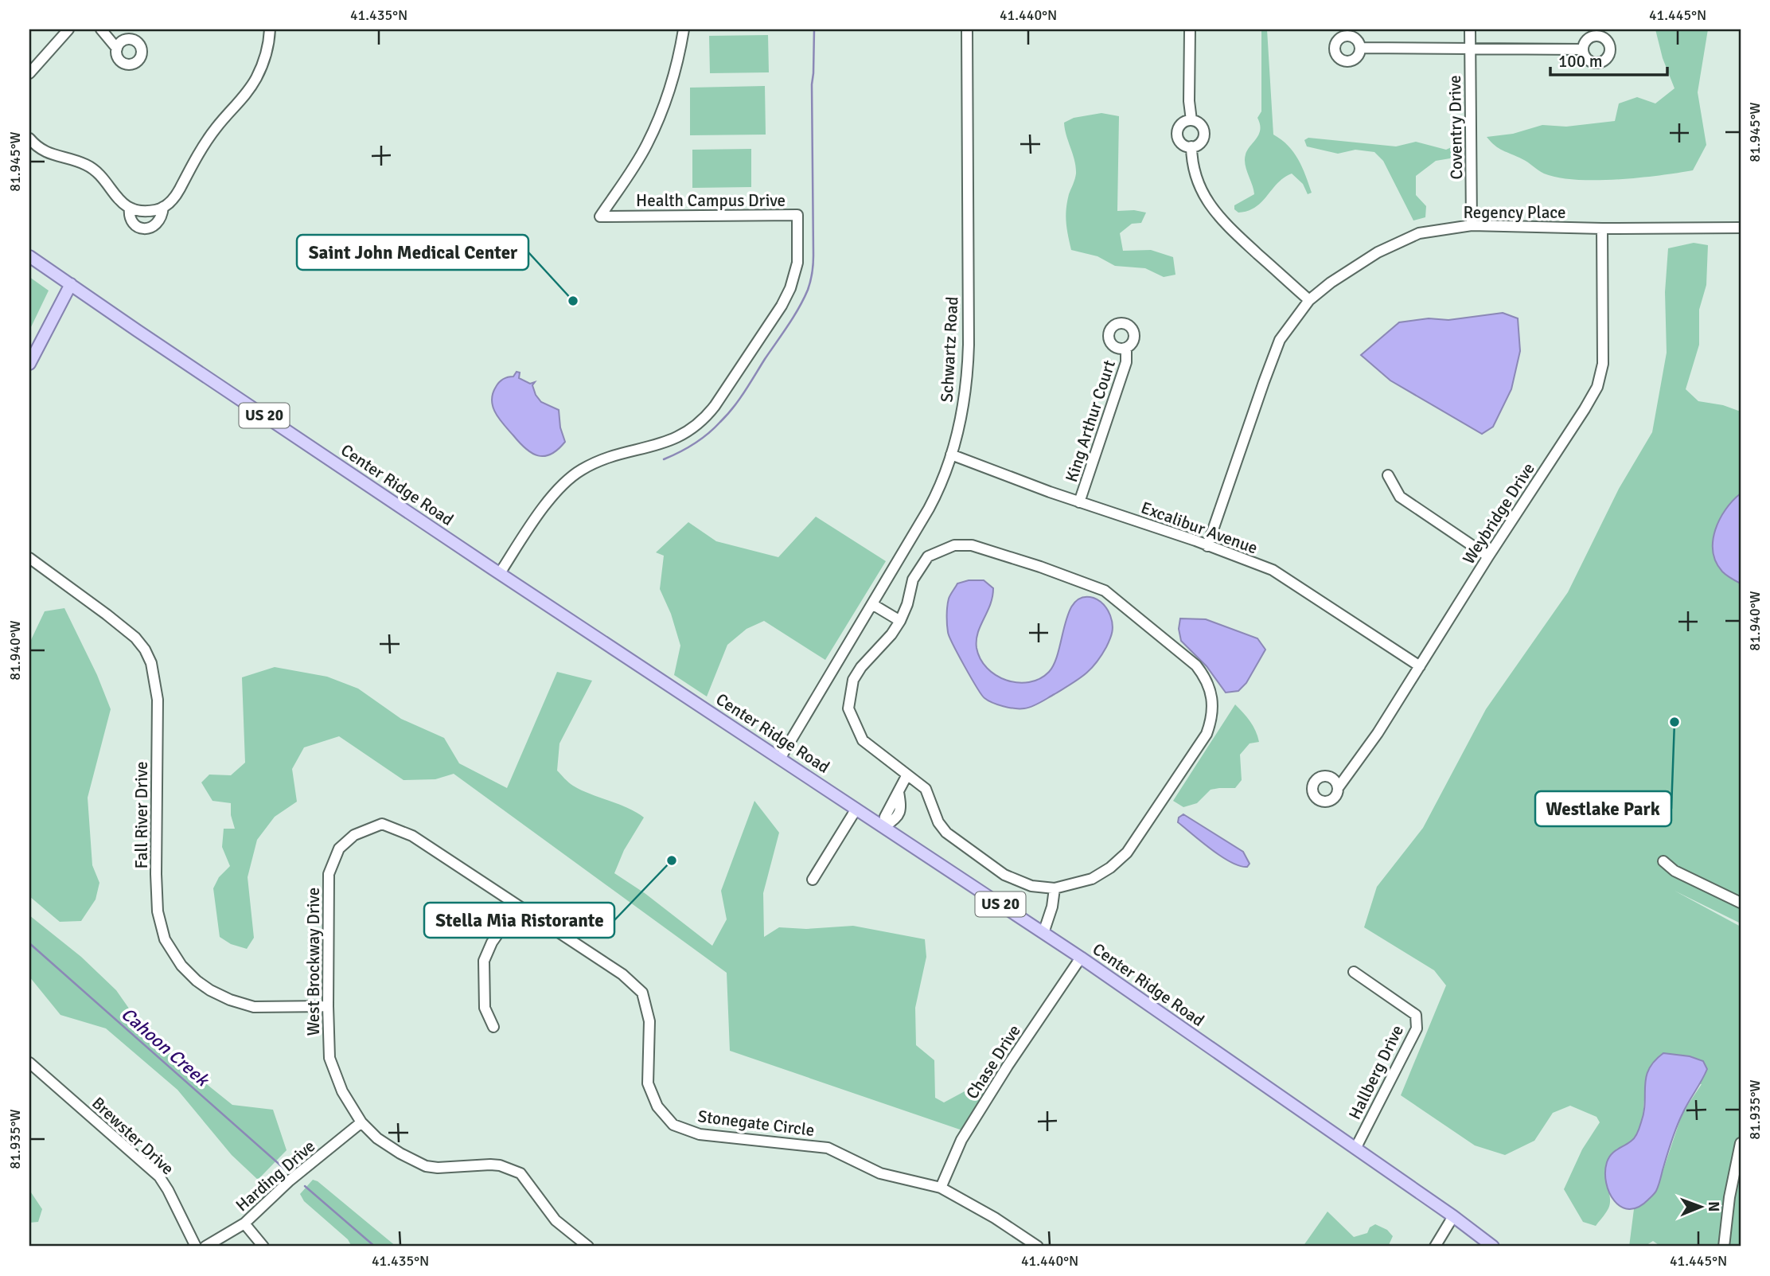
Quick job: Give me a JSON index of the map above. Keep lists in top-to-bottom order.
{
  "streets": {
    "main road": ["US 20", "Center Ridge Road"],
    "street": [
      "Coventry Drive",
      "Health Campus Drive",
      "Regency Place",
      "Schwartz Road",
      "King Arthur Court",
      "Weybridge Drive",
      "Excalibur Avenue",
      "Fall River Drive",
      "West Brockway Drive",
      "Chase Drive",
      "Hallberg Drive",
      "Stonegate Circle",
      "Brewster Drive",
      "Harding Drive"
    ]
  },
  "crossings": [
    ["Coventry Drive", "Regency Place"],
    ["Health Campus Drive", "Center Ridge Road"],
    ["Regency Place", "Weybridge Drive"],
    ["Regency Place", "Excalibur Avenue"],
    ["Schwartz Road", "Center Ridge Road"],
    ["Schwartz Road", "Excalibur Avenue"],
    ["King Arthur Court", "Excalibur Avenue"],
    ["Center Ridge Road", "Chase Drive"],
    ["Center Ridge Road", "Hallberg Drive"],
    ["Weybridge Drive", "Excalibur Avenue"],
    ["Fall River Drive", "West Brockway Drive"],
    ["West Brockway Drive", "Stonegate Circle"],
    ["West Brockway Drive", "Harding Drive"],
    ["Chase Drive", "Stonegate Circle"]
  ],
  "water": ["Cahoon Creek"],
  "places": ["Saint John Medical Center", "Westlake Park", "Stella Mia Ristorante"],
  "scale_bar": "100 m",
  "north": "right",
  "coordinates": [
    "41.435°N",
    "41.440°N",
    "41.445°N",
    "81.945°W",
    "81.940°W",
    "81.935°W"
  ]
}
